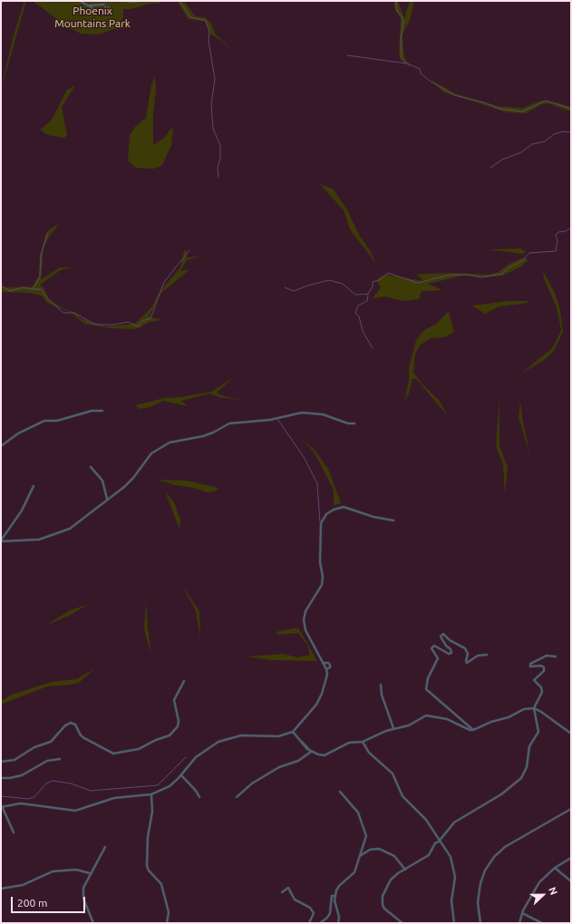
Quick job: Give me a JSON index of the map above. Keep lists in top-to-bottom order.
{
  "parks": ["Phoenix Mountains Park"],
  "scale_bar": "200 m",
  "north": "right"
}
